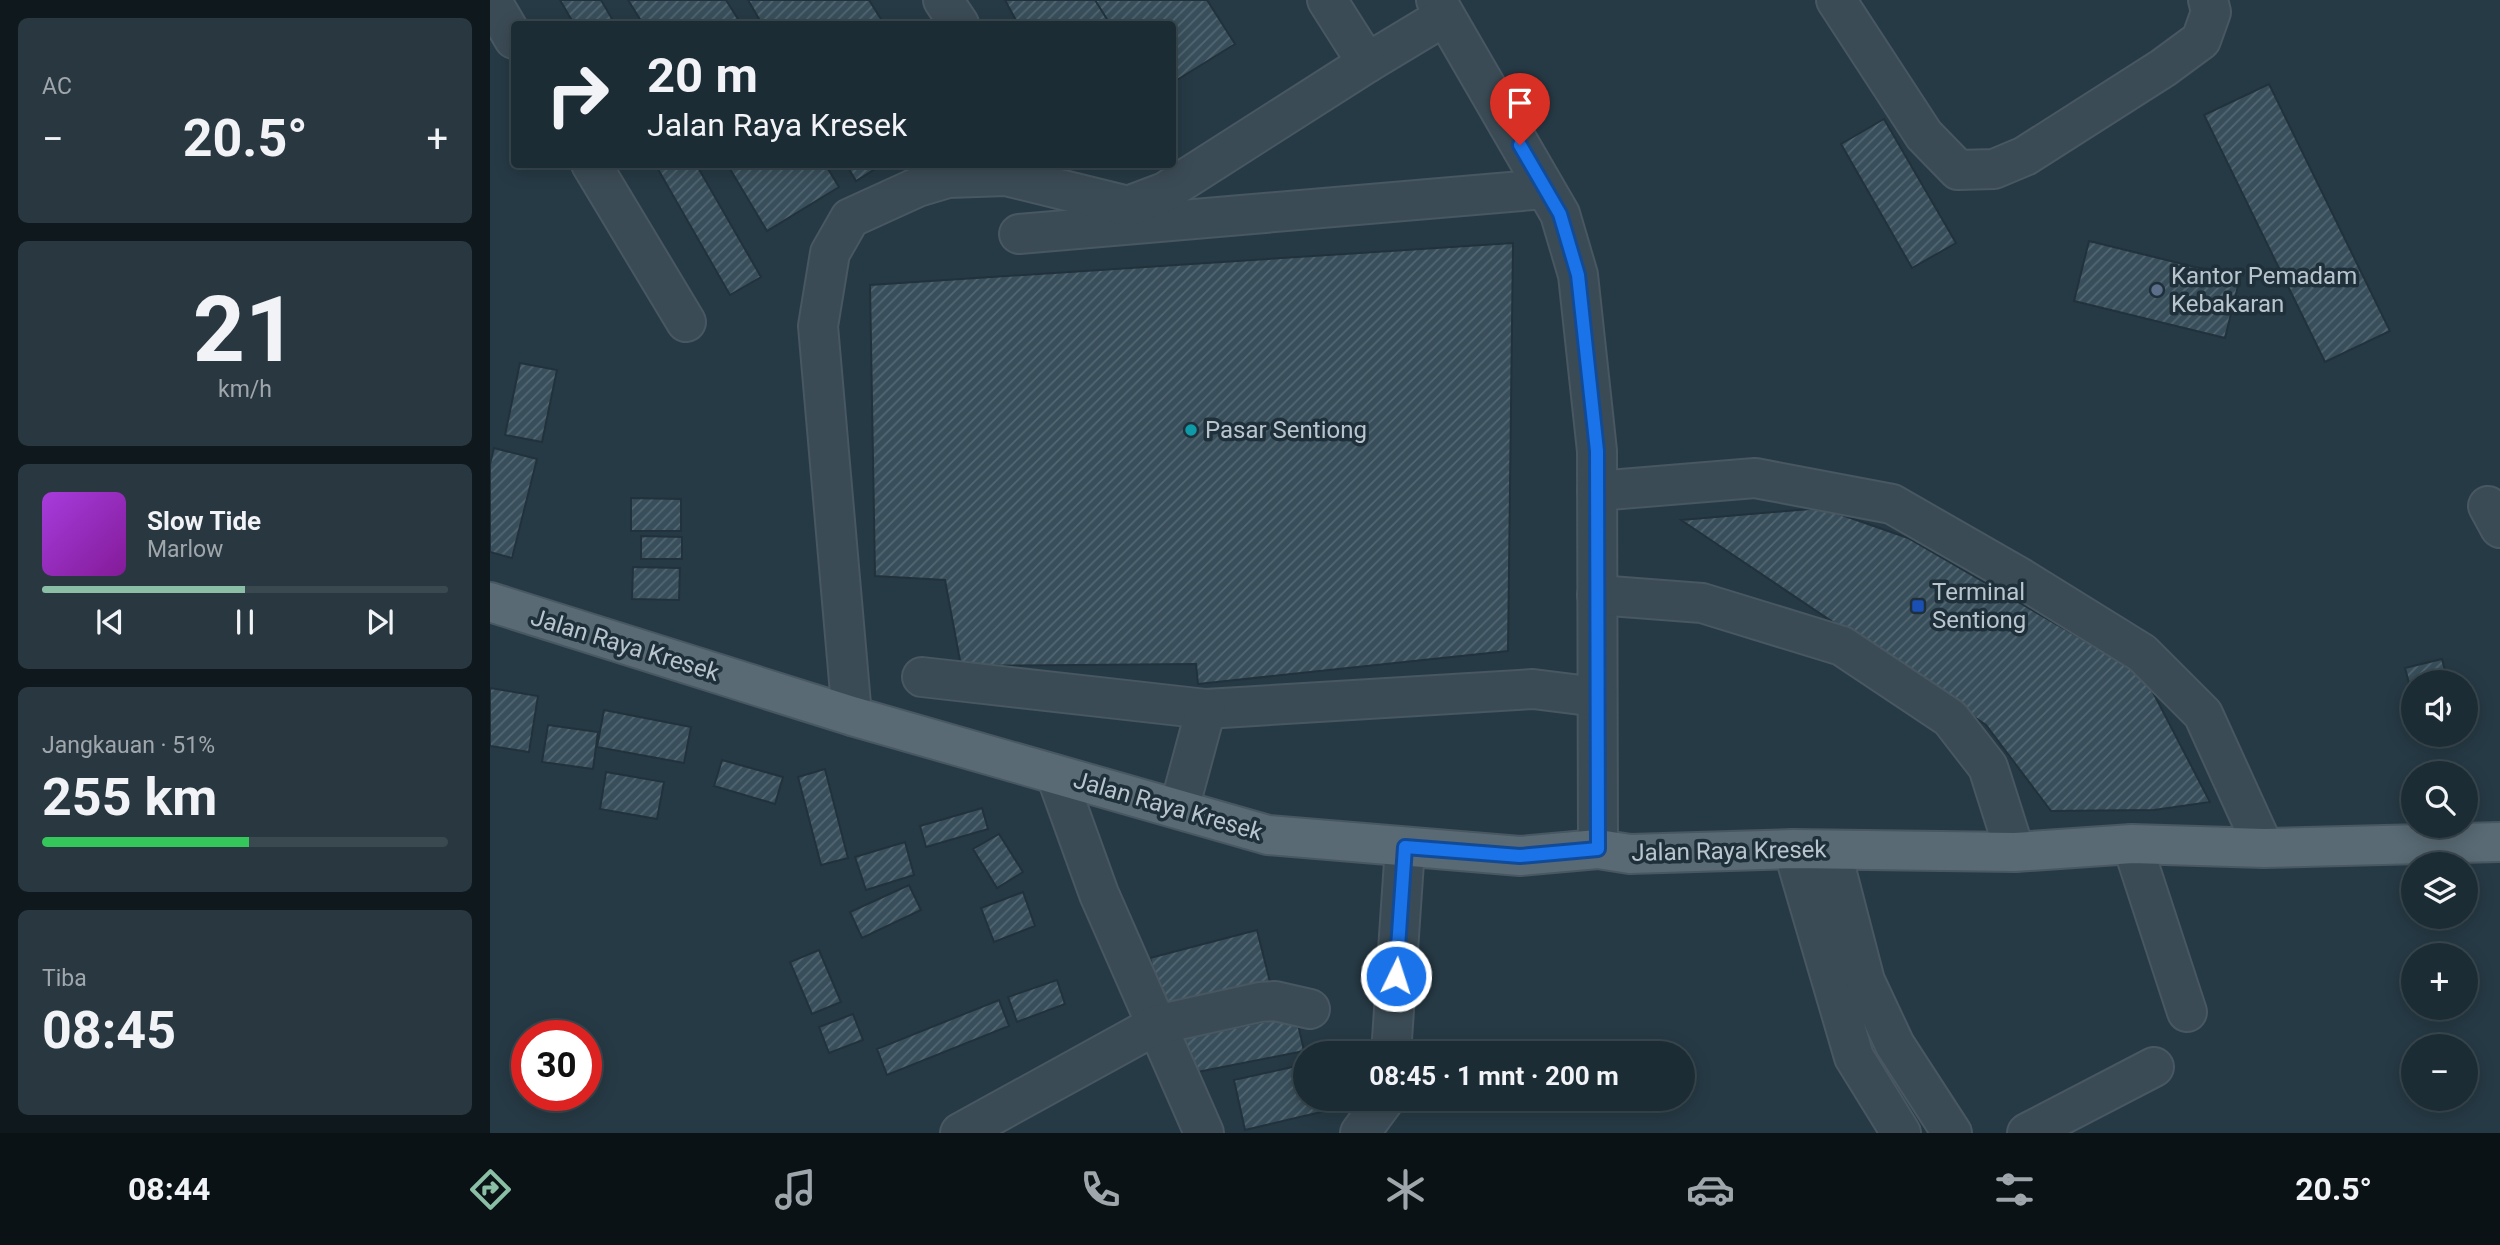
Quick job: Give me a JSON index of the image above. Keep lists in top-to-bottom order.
{
  "streets": {
    "main road": ["Jalan Raya Kresek"]
  },
  "places": {
    "other": ["Kantor Pemadam Kebakaran", "Pasar Sentiong"],
    "transit": ["Terminal Sentiong"]
  },
  "page": {
    "tile": [
      "AC",
      ["21", "km/h"],
      ["Jangkauan · 51%", "255 km"],
      ["Tiba", "08:45"]
    ],
    "turn": ["20 m", "Jalan Raya Kresek"],
    "heat": ["−", "20.5°", "+"],
    "song": ["Slow Tide", "Marlow"],
    "map_buttons": ["+", "−"],
    "limit": "30",
    "trip": "08:45 · 1 mnt · 200 m",
    "tabs": ["08:44", "20.5°"]
  }
}
